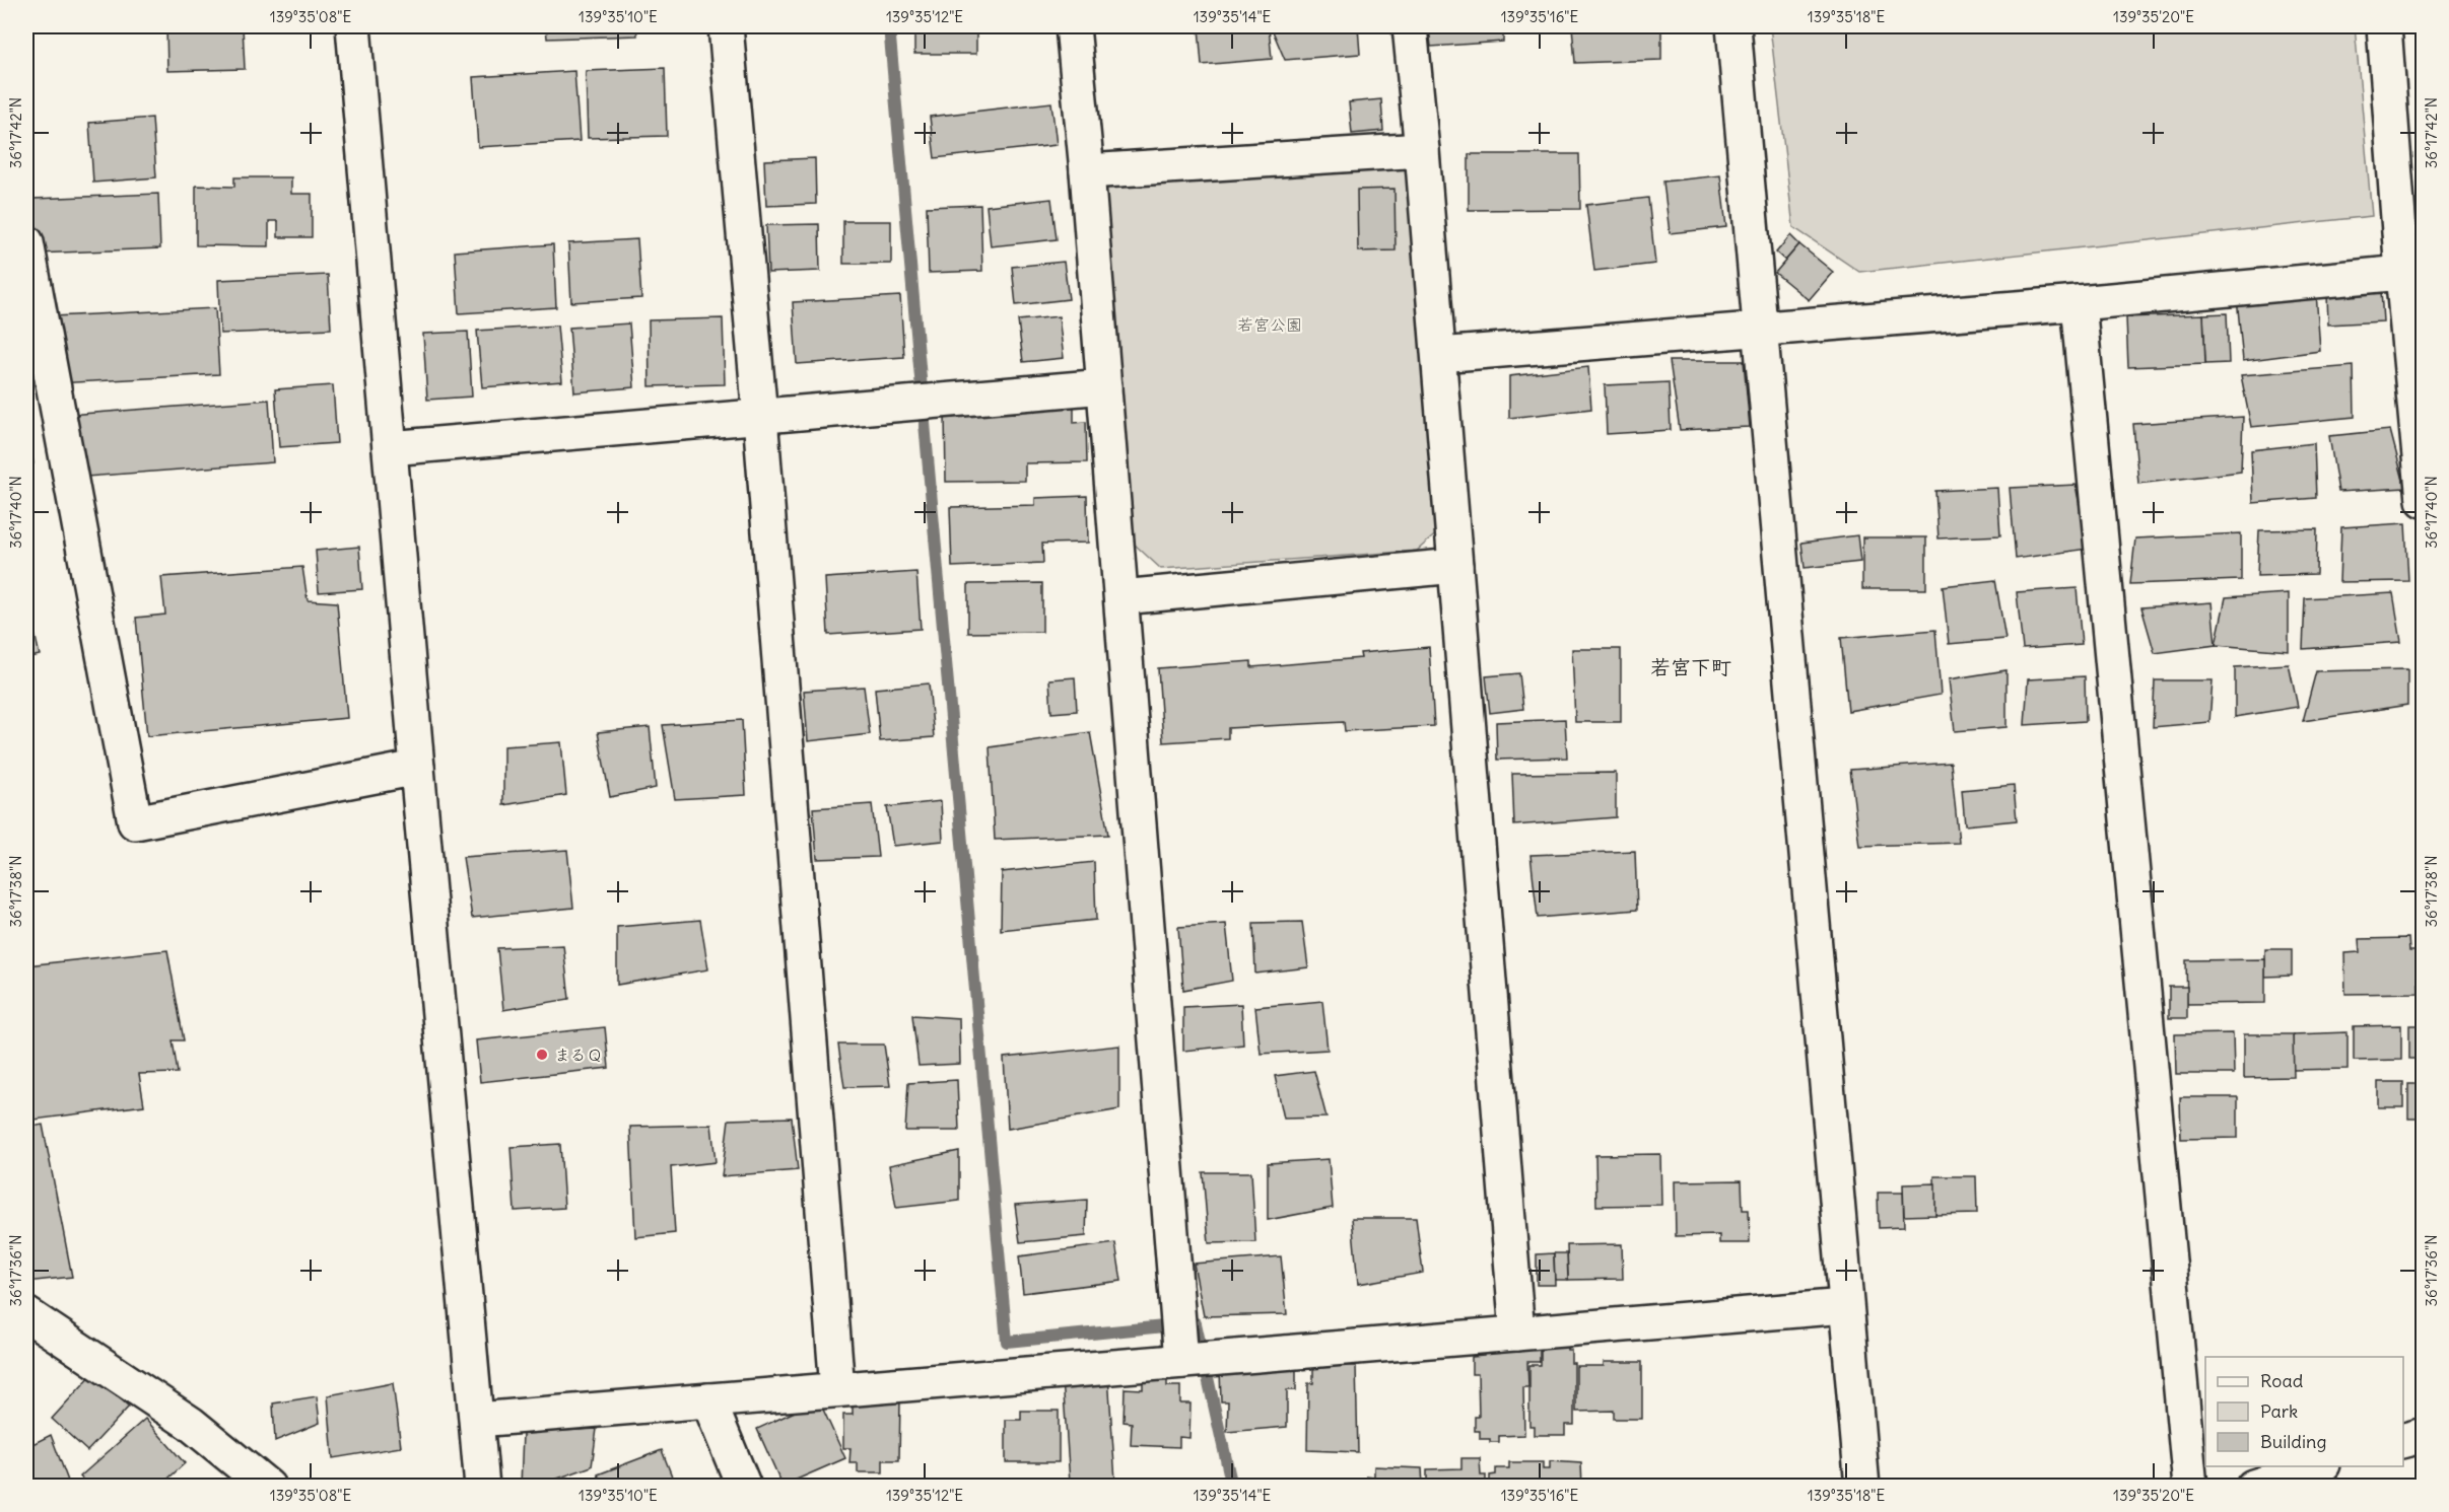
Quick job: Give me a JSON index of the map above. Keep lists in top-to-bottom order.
{
  "districts": ["若宮下町"],
  "parks": ["若宮公園"],
  "places": ["まるＱ"],
  "legend": ["Road", "Park", "Building"],
  "coordinates": [
    "139°35'08\"E",
    "139°35'10\"E",
    "139°35'12\"E",
    "139°35'14\"E",
    "139°35'16\"E",
    "139°35'18\"E",
    "139°35'20\"E",
    "36°17'42\"N",
    "36°17'40\"N",
    "36°17'38\"N",
    "36°17'36\"N"
  ]
}
